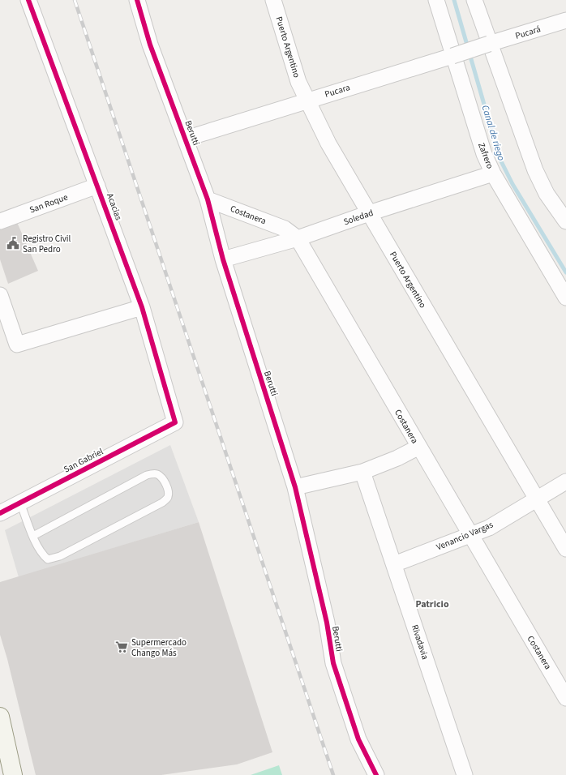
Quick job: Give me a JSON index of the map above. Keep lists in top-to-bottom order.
{
  "streets": {
    "street": [
      "Pucará",
      "Puerto Argentino",
      "Pucara",
      "Berutti",
      "Zafrero",
      "San Roque",
      "Acacias",
      "Costanera",
      "Soledad",
      "San Gabriel",
      "Venancio Vargas",
      "Rivadavia"
    ]
  },
  "crossings": [
    ["Pucará", "Pucara"],
    ["Puerto Argentino", "Pucara"],
    ["Puerto Argentino", "Soledad"],
    ["Puerto Argentino", "Venancio Vargas"],
    ["Pucara", "Berutti"],
    ["Berutti", "Costanera"],
    ["Berutti", "Soledad"],
    ["Zafrero", "Soledad"],
    ["San Roque", "Acacias"],
    ["Acacias", "San Gabriel"],
    ["Costanera", "Soledad"],
    ["Costanera", "Venancio Vargas"],
    ["Venancio Vargas", "Rivadavia"]
  ],
  "districts": ["Patricio"],
  "water": ["Canal de riego"],
  "places": {
    "public building": ["Registro Civil San Pedro"],
    "supermarket": ["Supermercado Chango Más"]
  }
}
